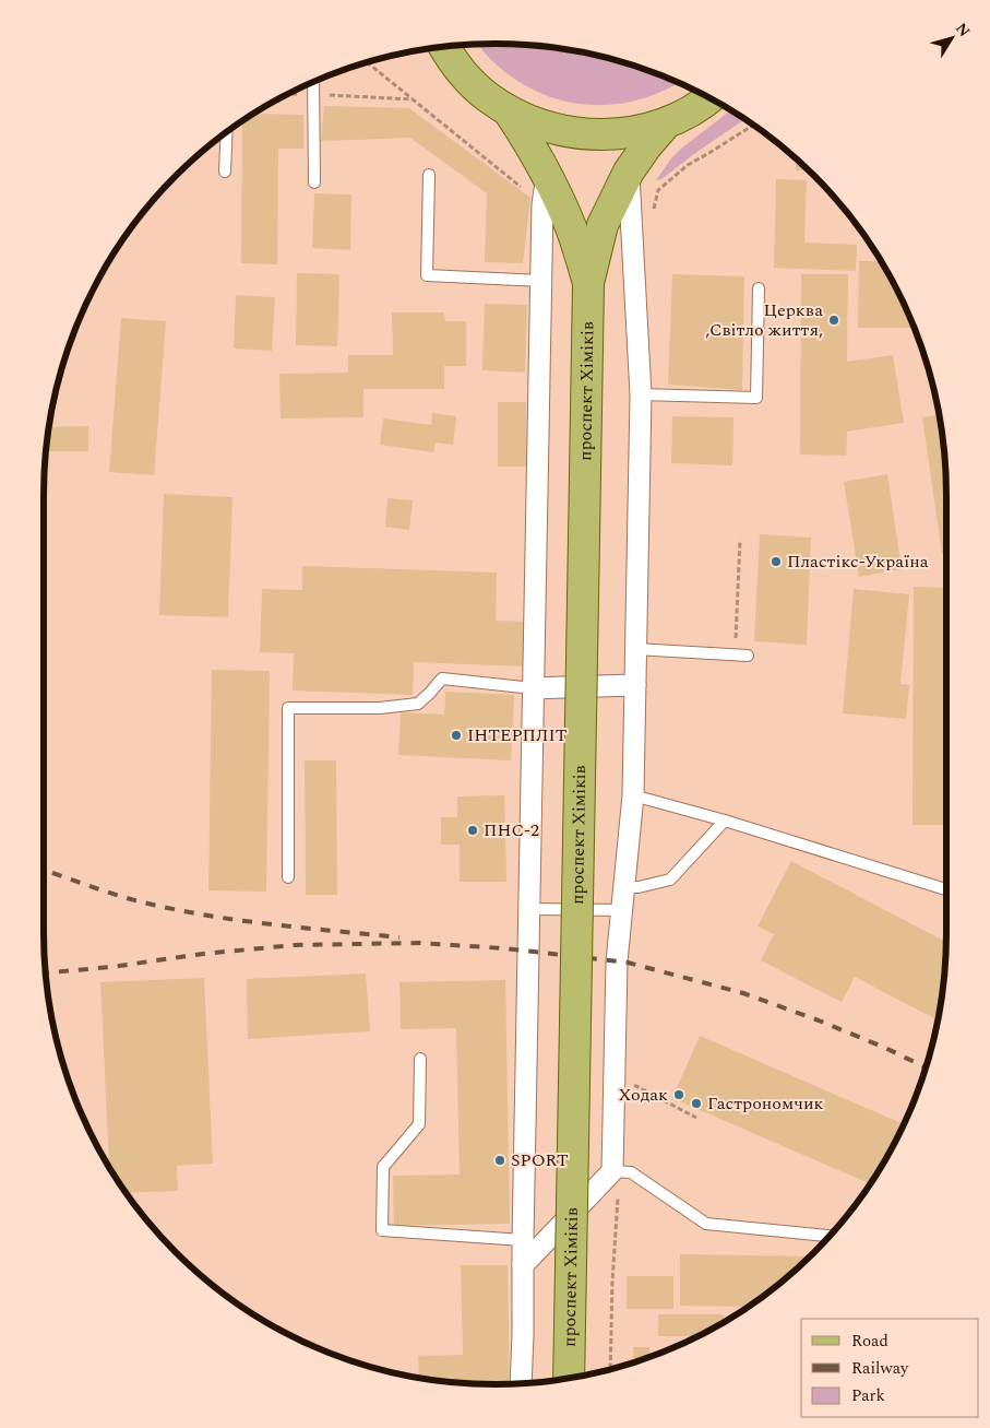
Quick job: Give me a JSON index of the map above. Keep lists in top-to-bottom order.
{
  "streets": {
    "main road": ["проспект Хіміків"]
  },
  "places": [
    "Церква ,Світло життя,",
    "Пластікс-Україна",
    "ІНТЕРПЛІТ",
    "ПНС-2",
    "Ходак",
    "Гастрономчик",
    "SPORT"
  ],
  "legend": ["Road", "Railway", "Park"],
  "north": "top right"
}
